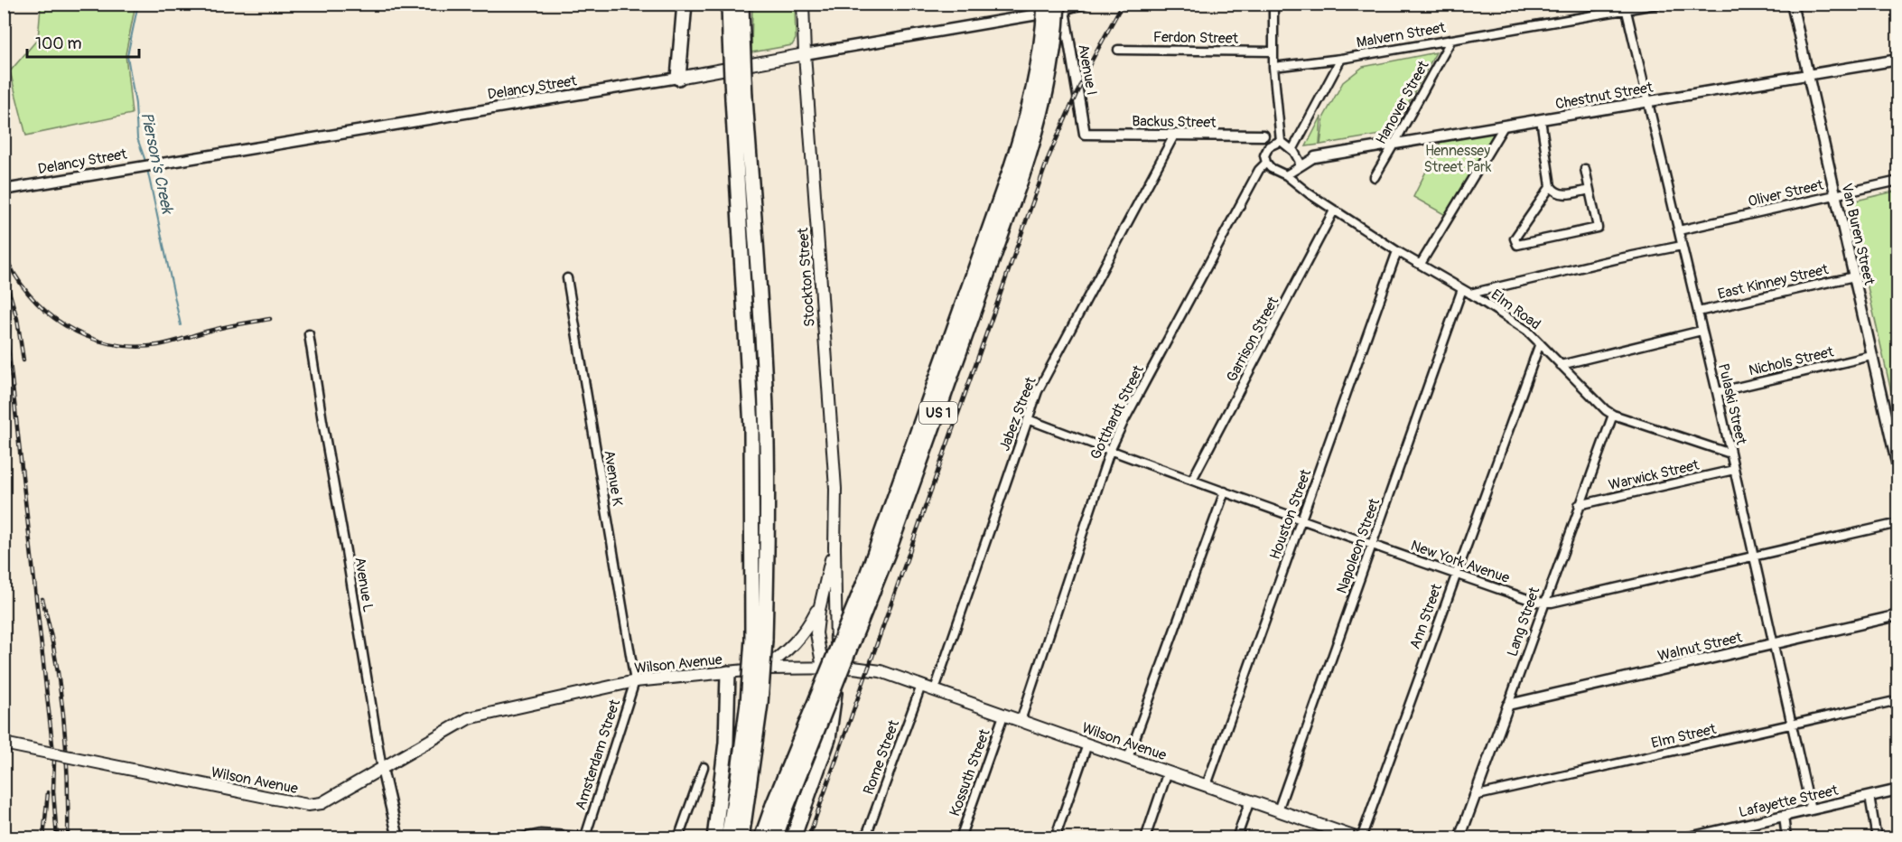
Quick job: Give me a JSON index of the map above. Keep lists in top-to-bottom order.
{
  "streets": {
    "highway": ["US 1"],
    "main road": ["Delancy Street", "Stockton Street", "Wilson Avenue"],
    "street": [
      "Malvern Street",
      "Ferdon Street",
      "Avenue I",
      "Chestnut Street",
      "Hanover Street",
      "Backus Street",
      "Oliver Street",
      "Van Buren Street",
      "East Kinney Street",
      "Elm Road",
      "Garrison Street",
      "Nichols Street",
      "Pulaski Street",
      "Gotthardt Street",
      "Jabez Street",
      "Warwick Street",
      "Avenue K",
      "Houston Street",
      "Napoleon Street",
      "New York Avenue",
      "Avenue L",
      "Ann Street",
      "Lang Street",
      "Walnut Street",
      "Elm Street",
      "Amsterdam Street",
      "Rome Street",
      "Kossuth Street",
      "Lafayette Street"
    ]
  },
  "crossings": [
    ["Malvern Street", "Hanover Street"],
    ["Malvern Street", "Pulaski Street"],
    ["Avenue I", "Delancy Street"],
    ["Avenue I", "Backus Street"],
    ["Avenue I", "US 1"],
    ["Delancy Street", "Stockton Street"],
    ["Delancy Street", "US 1"],
    ["Chestnut Street", "Hanover Street"],
    ["Chestnut Street", "Van Buren Street"],
    ["Chestnut Street", "Pulaski Street"],
    ["Backus Street", "Jabez Street"],
    ["Oliver Street", "Van Buren Street"],
    ["Oliver Street", "Pulaski Street"],
    ["Van Buren Street", "East Kinney Street"],
    ["Van Buren Street", "Nichols Street"],
    ["Stockton Street", "Wilson Avenue"],
    ["East Kinney Street", "Pulaski Street"],
    ["Elm Road", "Garrison Street"],
    ["Elm Road", "Pulaski Street"],
    ["Elm Road", "Gotthardt Street"],
    ["Elm Road", "Houston Street"],
    ["Elm Road", "Napoleon Street"],
    ["Elm Road", "Ann Street"],
    ["Elm Road", "Lang Street"],
    ["Garrison Street", "New York Avenue"],
    ["Nichols Street", "Pulaski Street"],
    ["Pulaski Street", "Warwick Street"],
    ["Pulaski Street", "New York Avenue"],
    ["Pulaski Street", "Walnut Street"],
    ["Pulaski Street", "Elm Street"],
    ["Pulaski Street", "Lafayette Street"],
    ["Gotthardt Street", "New York Avenue"],
    ["Gotthardt Street", "Wilson Avenue"],
    ["Jabez Street", "New York Avenue"],
    ["Jabez Street", "Wilson Avenue"],
    ["Warwick Street", "Lang Street"],
    ["Avenue K", "Wilson Avenue"],
    ["Avenue K", "Amsterdam Street"],
    ["Houston Street", "New York Avenue"],
    ["Houston Street", "Wilson Avenue"],
    ["Napoleon Street", "New York Avenue"],
    ["Napoleon Street", "Wilson Avenue"],
    ["New York Avenue", "Ann Street"],
    ["New York Avenue", "Lang Street"],
    ["Avenue L", "Wilson Avenue"],
    ["Ann Street", "Wilson Avenue"],
    ["Lang Street", "Walnut Street"],
    ["Lang Street", "Elm Street"],
    ["Wilson Avenue", "Amsterdam Street"],
    ["Wilson Avenue", "Rome Street"],
    ["Wilson Avenue", "Kossuth Street"]
  ],
  "water": ["Pierson's Creek"],
  "parks": ["Hennessey Street Park"],
  "scale_bar": "100 m"
}
